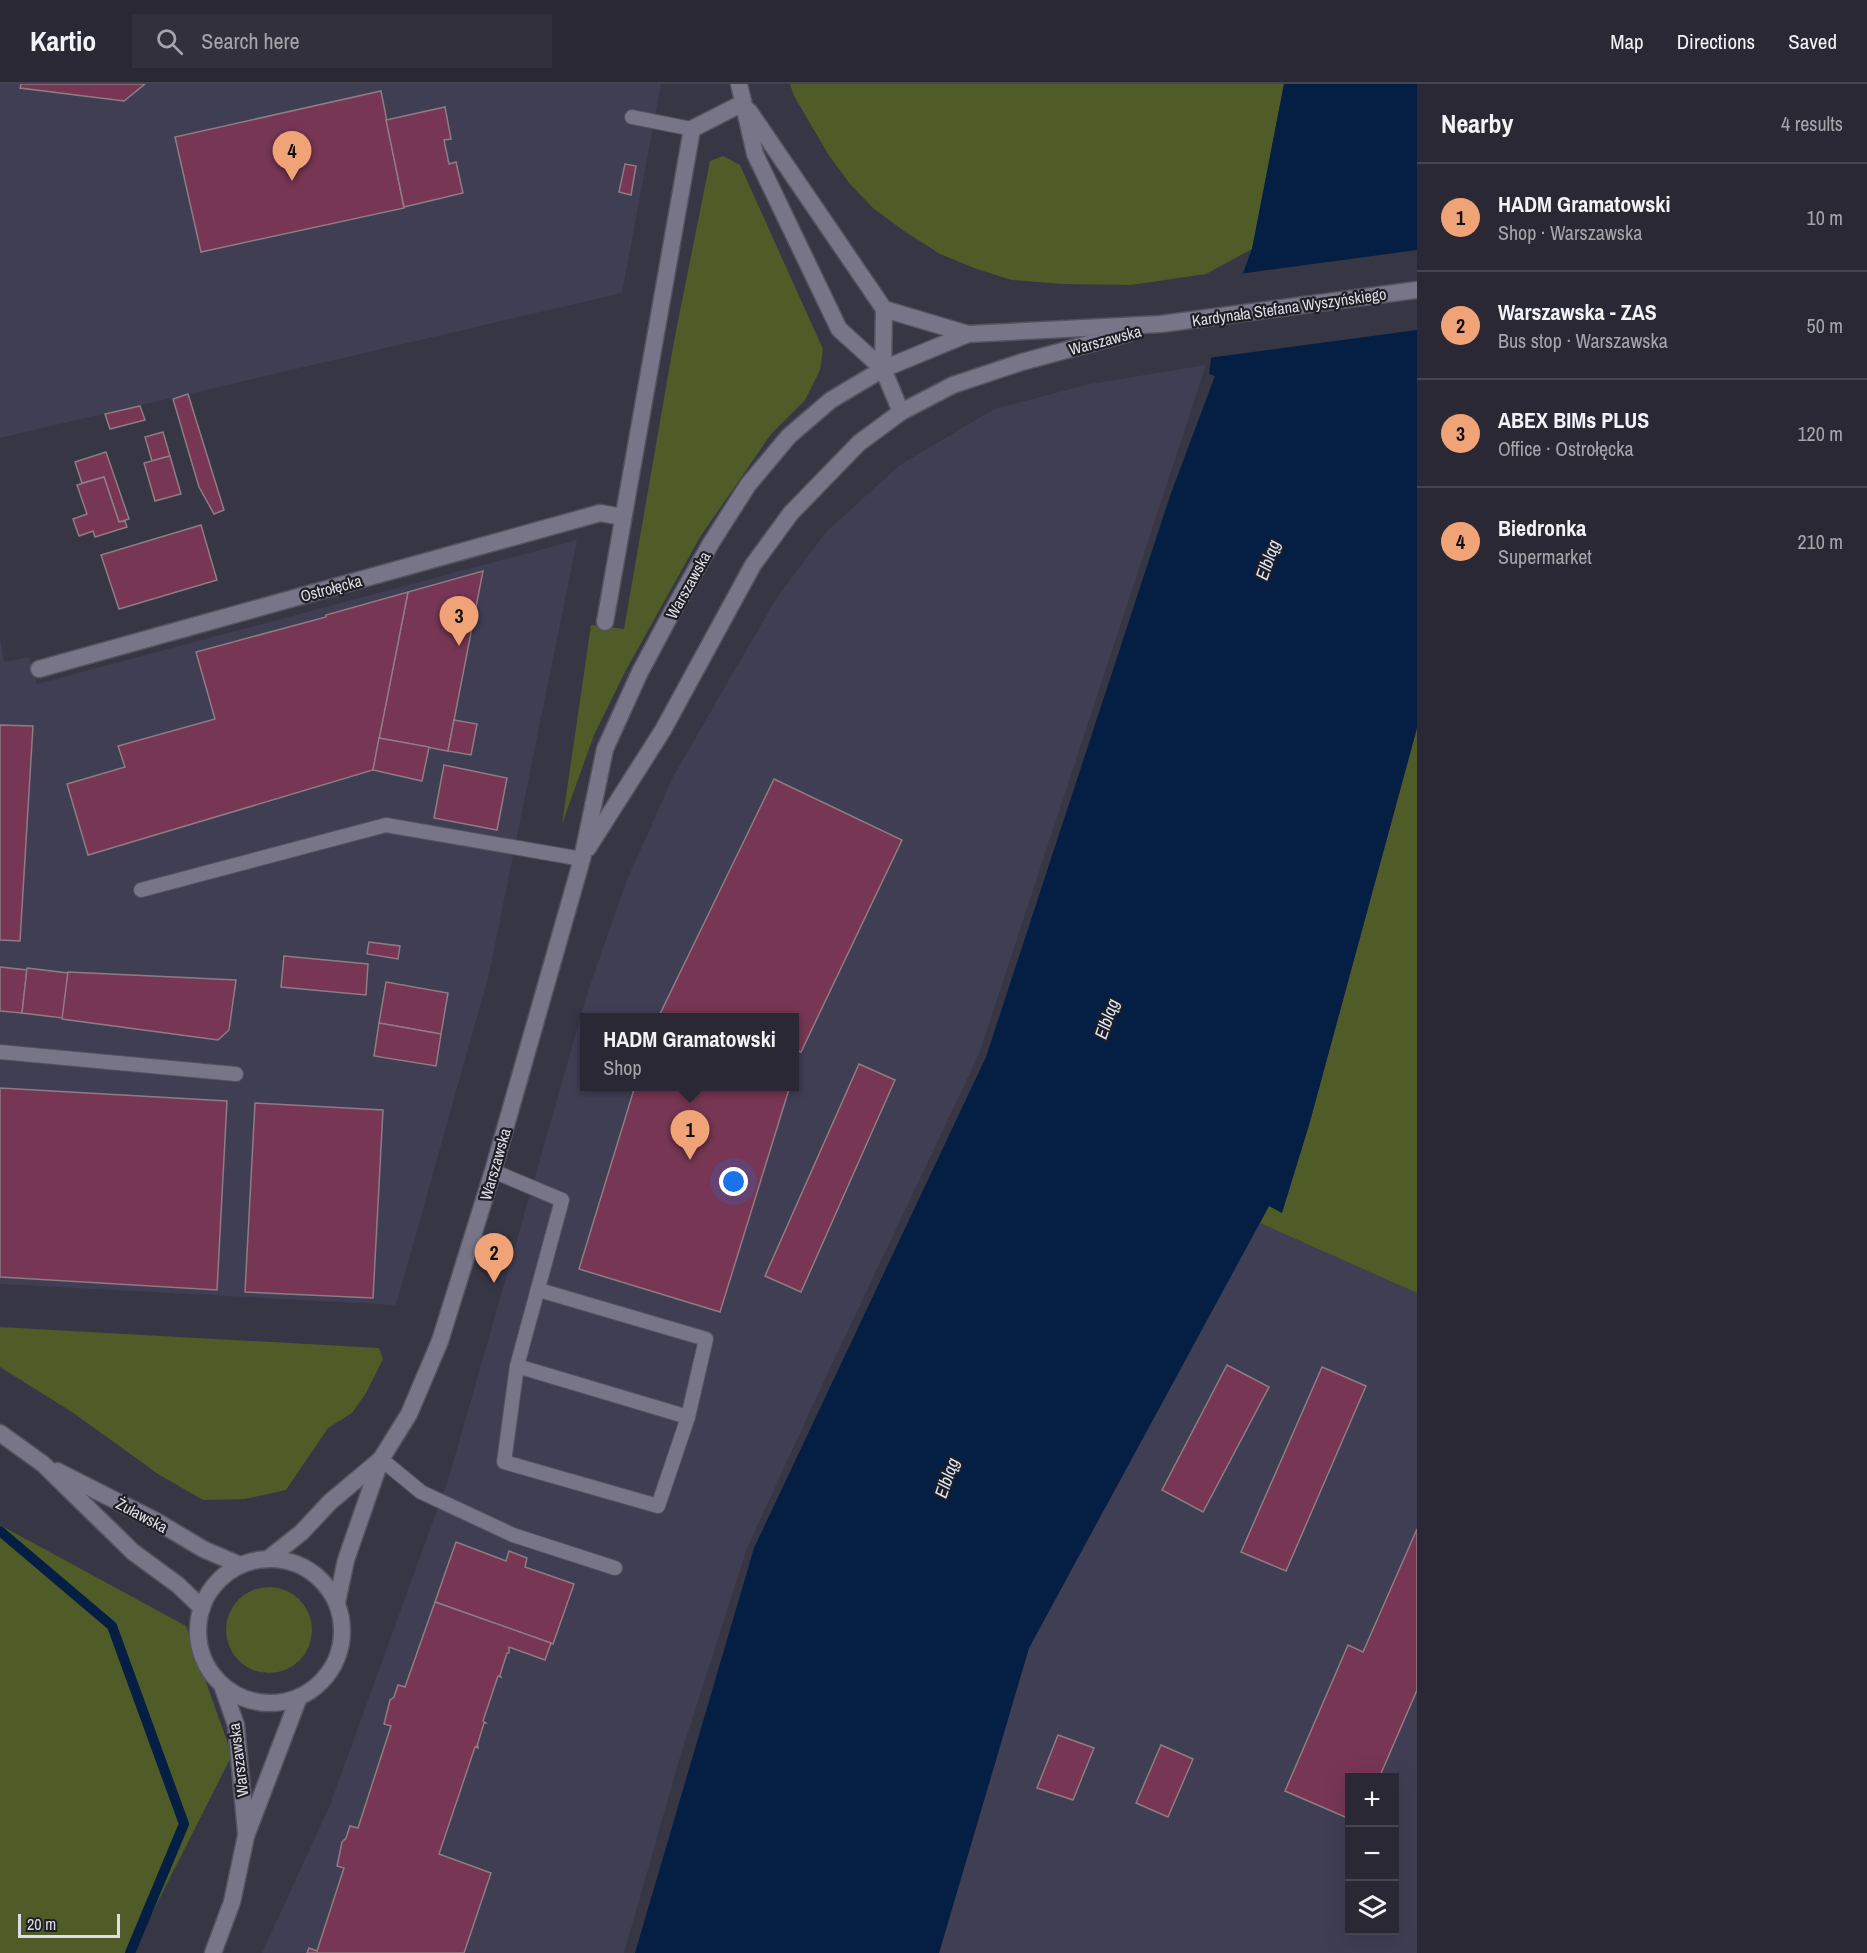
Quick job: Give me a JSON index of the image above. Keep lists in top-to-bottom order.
{
  "streets": {
    "main road": [
      "Kardynała Stefana Wyszyńskiego",
      "Warszawska",
      "Ostrołęcka",
      "Żuławska"
    ]
  },
  "crossings": [
    ["Kardynała Stefana Wyszyńskiego", "Warszawska"],
    ["Warszawska", "Żuławska"]
  ],
  "water": ["Elbląg"],
  "scale_bar": "20 m",
  "page": {
    "header": "Kartio",
    "search": "Search here",
    "nav": ["Map", "Directions", "Saved"],
    "heading": ["Nearby", "4 results"],
    "pins": [
      "4",
      "3",
      "1",
      "2"
    ],
    "list": [
      {
        "mark": "1",
        "name": "HADM Gramatowski",
        "note": "Shop · Warszawska",
        "value": "10 m"
      },
      {
        "mark": "2",
        "name": "Warszawska - ZAS",
        "note": "Bus stop · Warszawska",
        "value": "50 m"
      },
      {
        "mark": "3",
        "name": "ABEX BIMs PLUS",
        "note": "Office · Ostrołęcka",
        "value": "120 m"
      },
      {
        "mark": "4",
        "name": "Biedronka",
        "note": "Supermarket",
        "value": "210 m"
      }
    ],
    "popup": ["HADM Gramatowski", "Shop"],
    "map_buttons": ["+", "−"],
    "scale": "20 m"
  }
}
